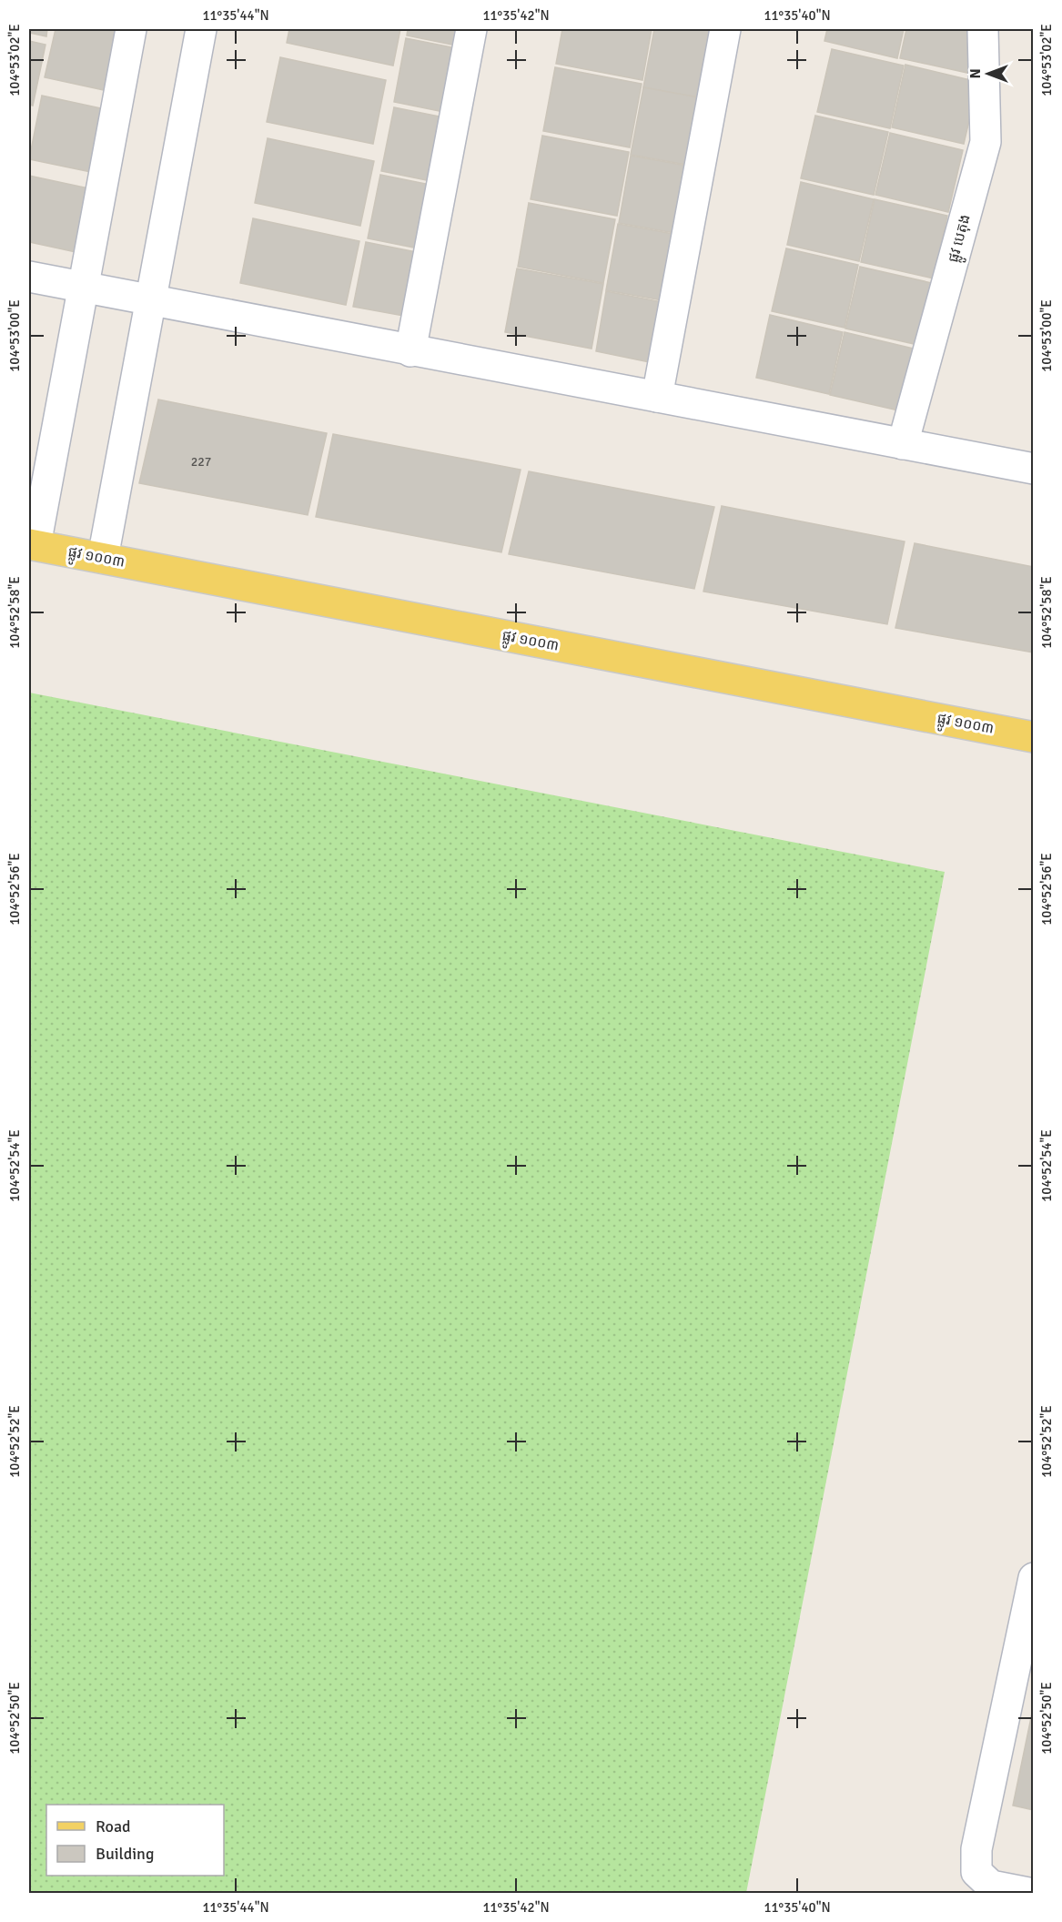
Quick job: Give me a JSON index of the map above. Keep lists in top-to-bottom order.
{
  "streets": {
    "main road": ["ផ្លូវ ១០០៣"],
    "street": ["ផ្លូវ បេតុង"]
  },
  "house_numbers": ["227"],
  "legend": ["Road", "Building"],
  "north": "left",
  "coordinates": [
    "11°35'44\"N",
    "11°35'42\"N",
    "11°35'40\"N",
    "104°53'02\"E",
    "104°53'00\"E",
    "104°52'58\"E",
    "104°52'56\"E",
    "104°52'54\"E",
    "104°52'52\"E",
    "104°52'50\"E"
  ]
}
